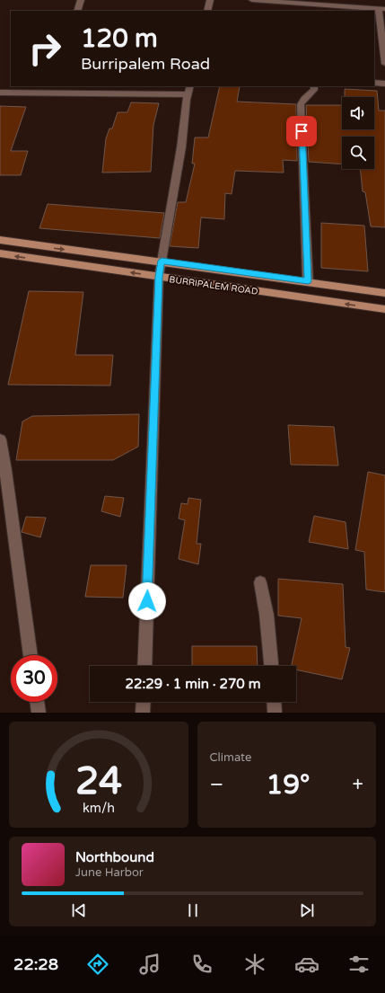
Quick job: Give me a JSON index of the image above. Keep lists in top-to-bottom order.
{
  "streets": {
    "main road": ["BURRIPALEM ROAD"]
  },
  "page": {
    "turn": ["120 m", "Burripalem Road"],
    "limit": "30",
    "trip": "22:29 · 1 min · 270 m",
    "tile": "Climate",
    "heat": ["−", "19°", "+"],
    "song": ["Northbound", "June Harbor"],
    "tabs": "22:28",
    "gauge": ["24", "km/h"]
  }
}
